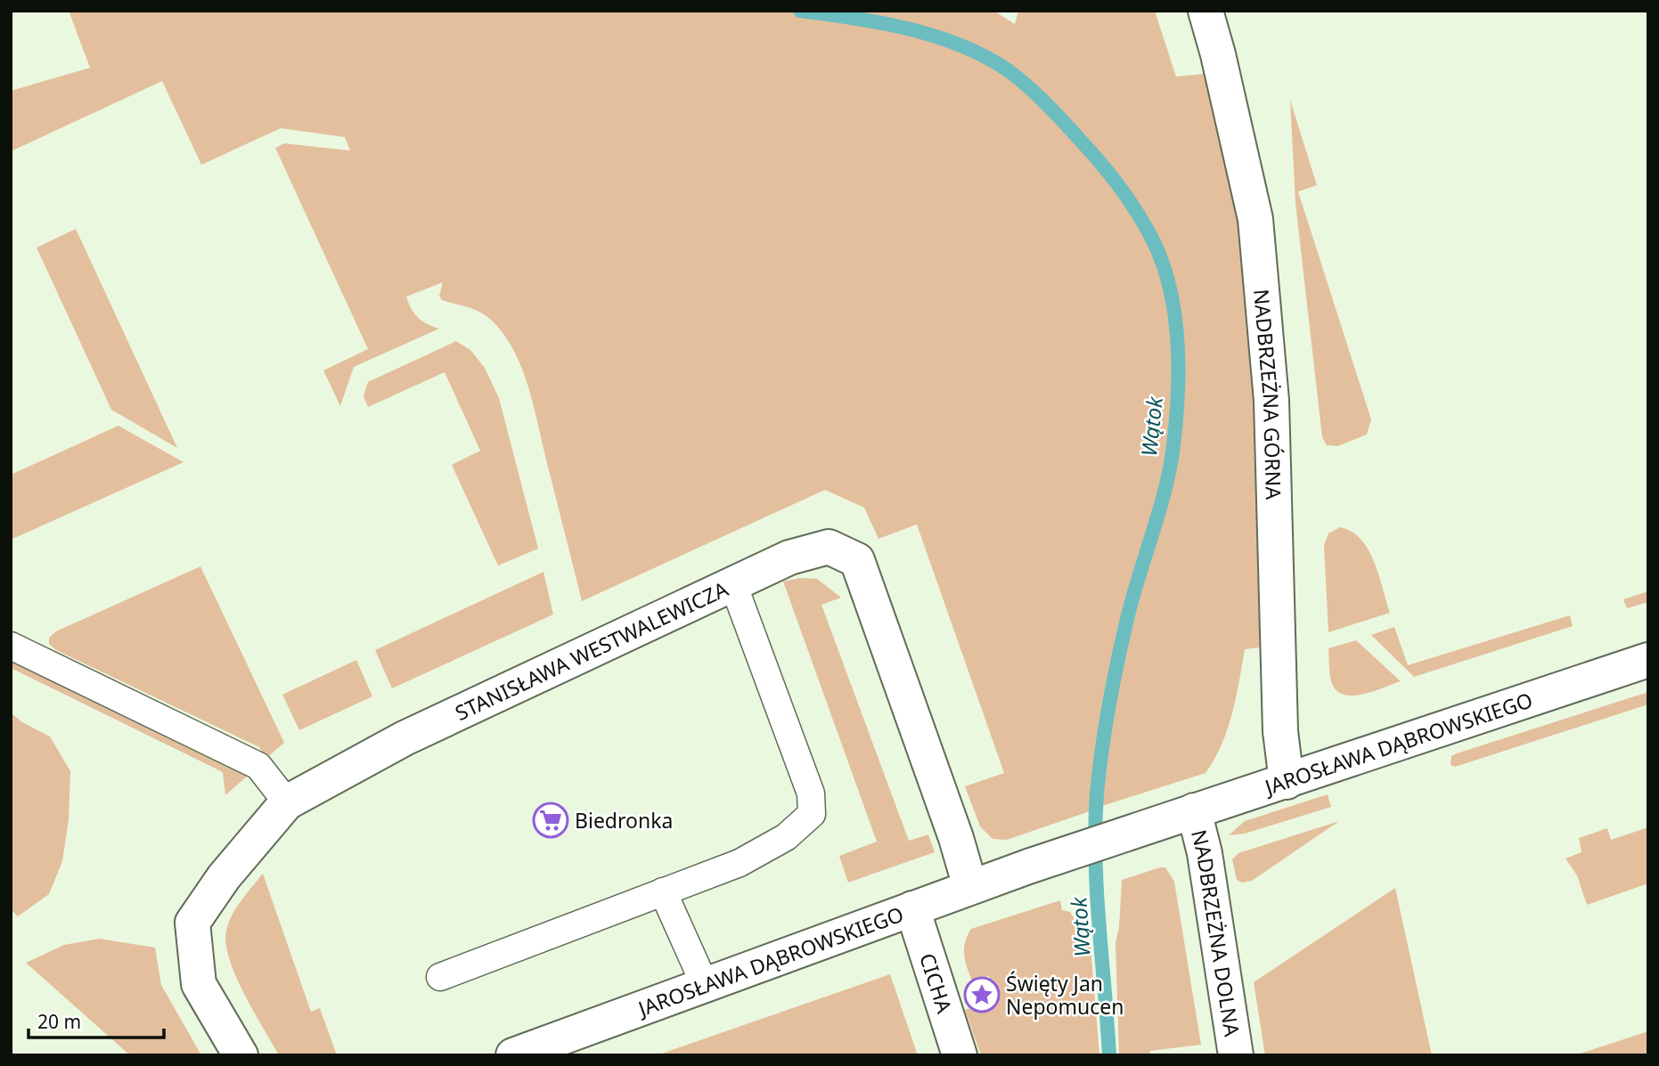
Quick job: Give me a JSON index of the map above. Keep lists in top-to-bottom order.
{
  "streets": {
    "street": [
      "NADBRZEŻNA GÓRNA",
      "STANISŁAWA WESTWALEWICZA",
      "JAROSŁAWA DĄBROWSKIEGO",
      "NADBRZEŻNA DOLNA",
      "CICHA"
    ]
  },
  "crossings": [
    ["NADBRZEŻNA GÓRNA", "JAROSŁAWA DĄBROWSKIEGO"],
    ["STANISŁAWA WESTWALEWICZA", "JAROSŁAWA DĄBROWSKIEGO"],
    ["JAROSŁAWA DĄBROWSKIEGO", "NADBRZEŻNA DOLNA"],
    ["JAROSŁAWA DĄBROWSKIEGO", "CICHA"]
  ],
  "water": ["Wątok"],
  "places": {
    "supermarket": ["Biedronka"],
    "place": ["Święty Jan Nepomucen"]
  },
  "scale_bar": "20 m"
}
